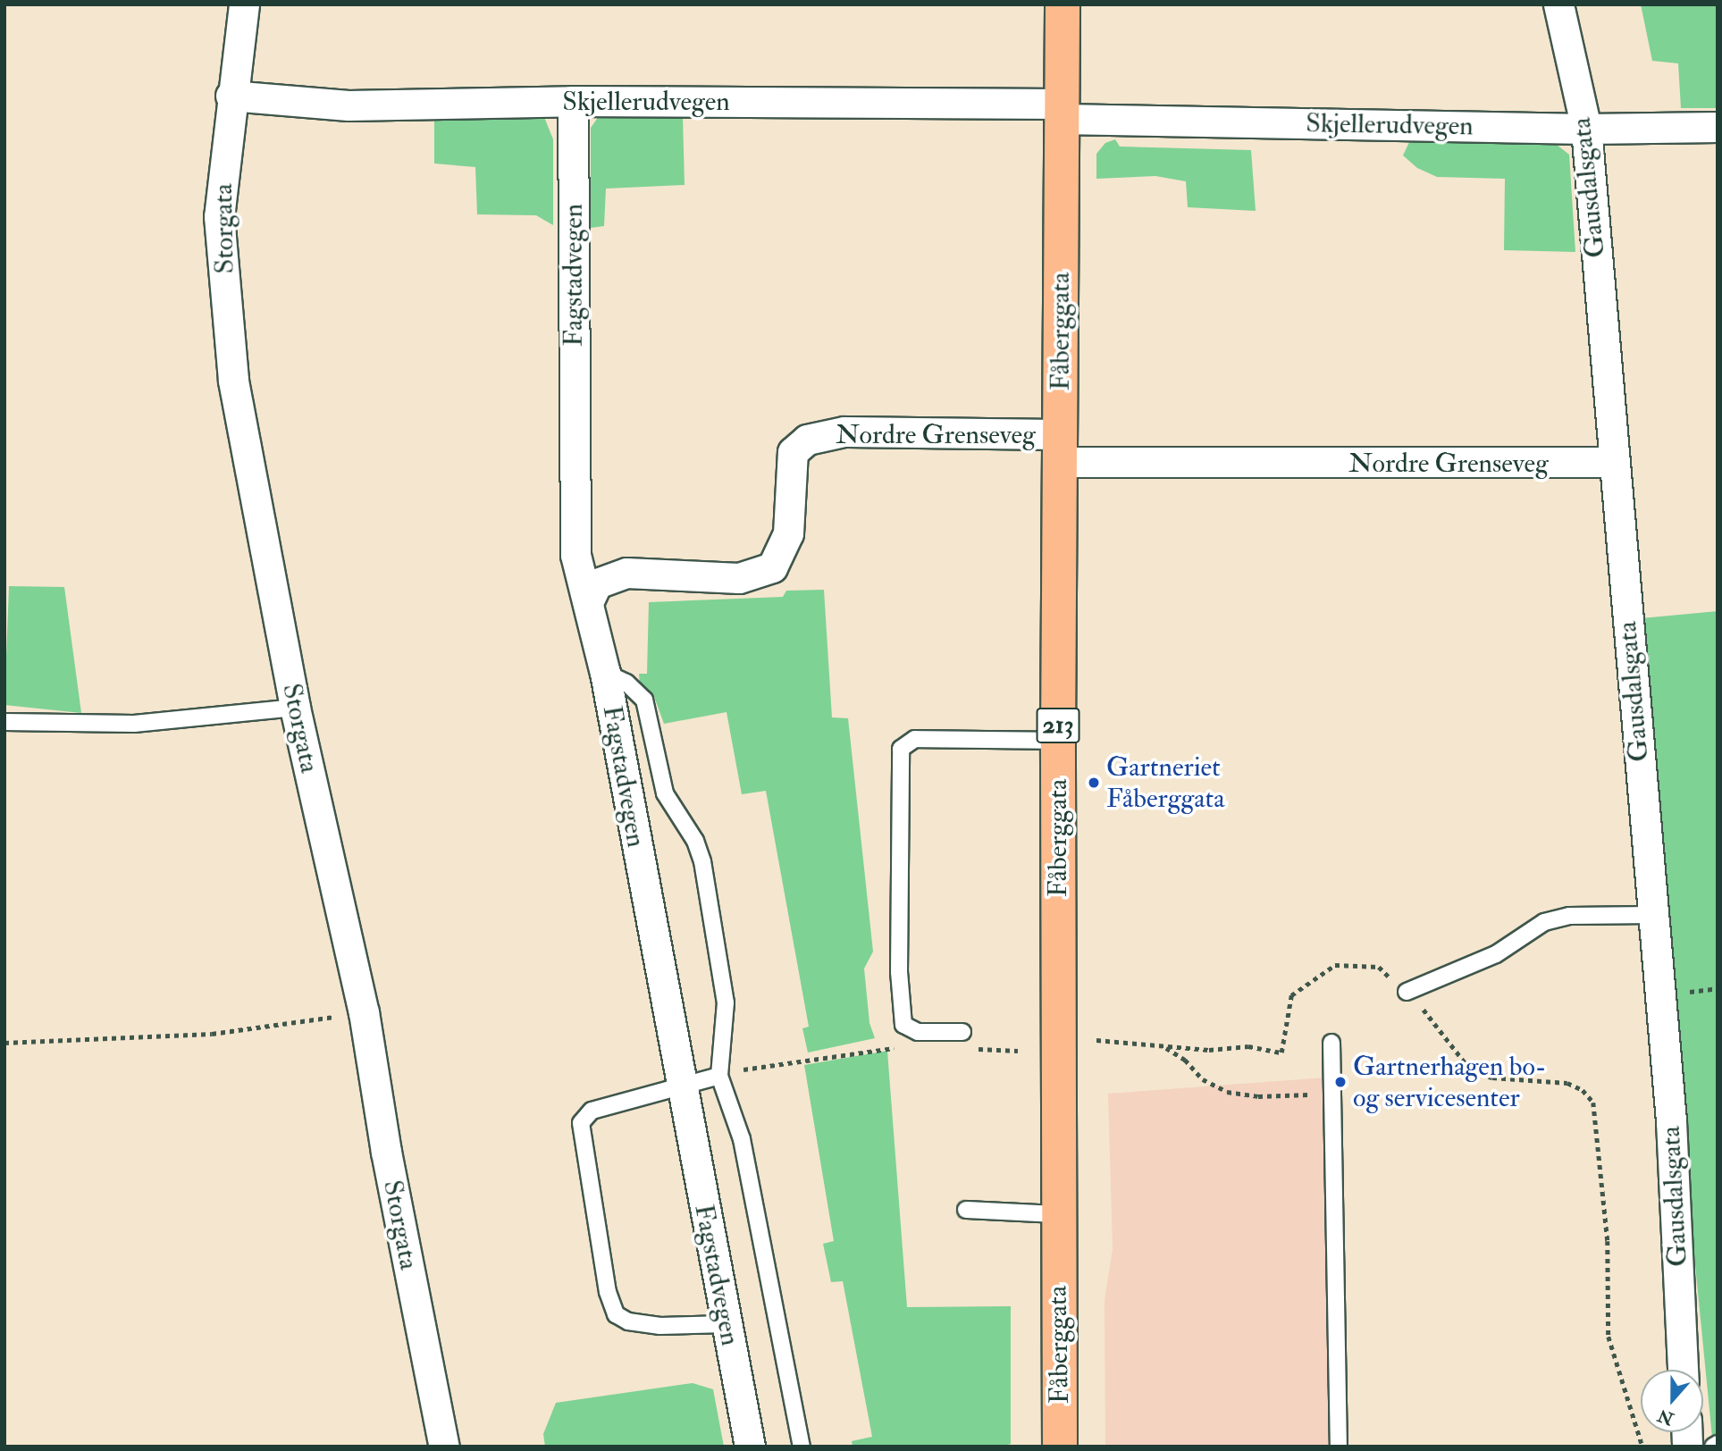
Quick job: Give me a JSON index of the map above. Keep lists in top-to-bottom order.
{
  "streets": {
    "main road": ["Fåberggata", "213"],
    "street": [
      "Skjellerudvegen",
      "Gausdalsgata",
      "Storgata",
      "Fagstadvegen",
      "Nordre Grenseveg"
    ]
  },
  "crossings": [
    ["Skjellerudvegen", "Gausdalsgata"],
    ["Skjellerudvegen", "Storgata"],
    ["Skjellerudvegen", "Fagstadvegen"],
    ["Skjellerudvegen", "Fåberggata"],
    ["Gausdalsgata", "Nordre Grenseveg"],
    ["Fagstadvegen", "Nordre Grenseveg"],
    ["Fåberggata", "Nordre Grenseveg"]
  ],
  "places": ["Gartneriet Fåberggata", "Gartnerhagen bo- og servicesenter"],
  "north": "bottom"
}
